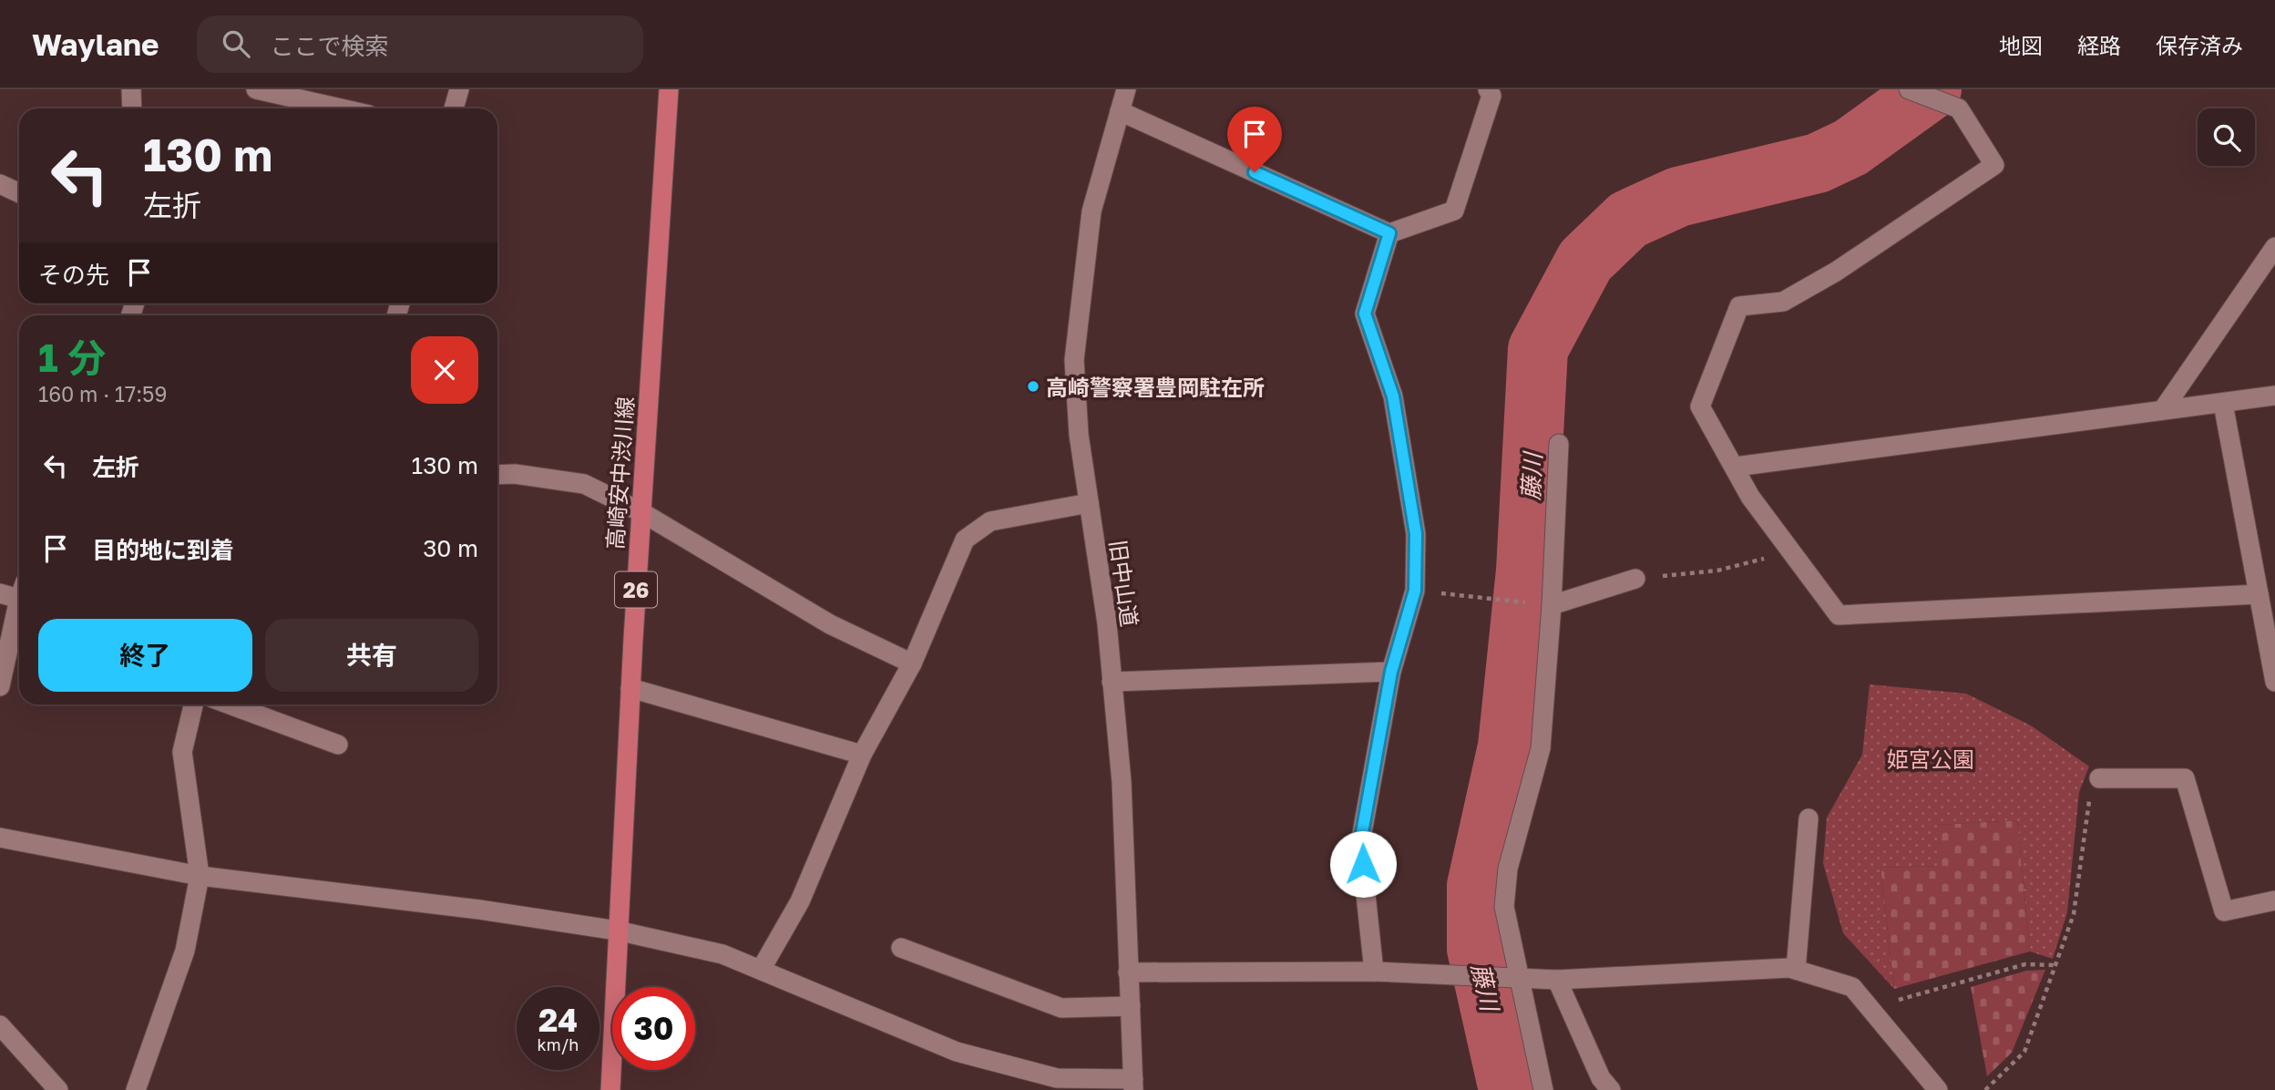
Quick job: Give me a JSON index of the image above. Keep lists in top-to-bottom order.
{
  "streets": {
    "main road": ["高崎安中渋川線", "26"],
    "street": ["旧中山道"]
  },
  "water": ["藤川"],
  "parks": ["姫宮公園"],
  "places": ["高崎警察署豊岡駐在所"],
  "page": {
    "header": "Waylane",
    "search": "ここで検索",
    "nav": ["地図", "経路", "保存済み"],
    "turn": ["130 m", "左折"],
    "then": "その先",
    "heading": ["1 分", "160 m · 17:59"],
    "list": [
      {
        "name": "左折",
        "value": "130 m"
      },
      {
        "name": "目的地に到着",
        "value": "30 m"
      }
    ],
    "buttons": ["終了", "共有"],
    "speed": "24 km/h",
    "limit": "30"
  }
}
